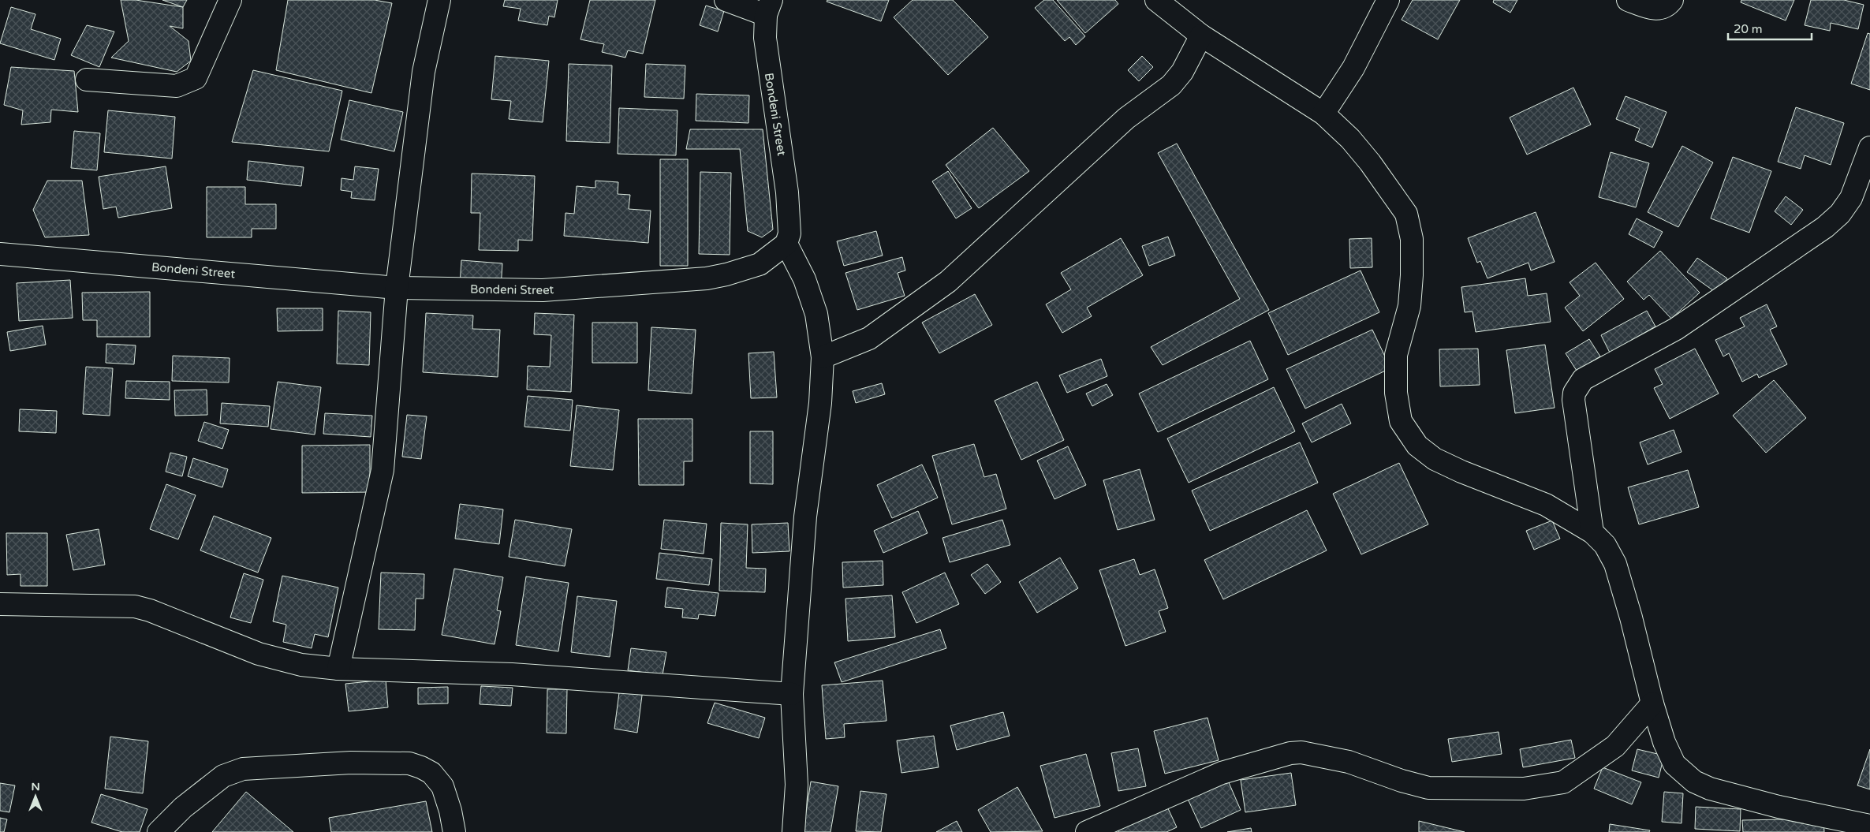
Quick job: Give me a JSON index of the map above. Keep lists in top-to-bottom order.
{
  "streets": {
    "street": ["Bondeni Street"]
  },
  "scale_bar": "20 m",
  "north": "top"
}
